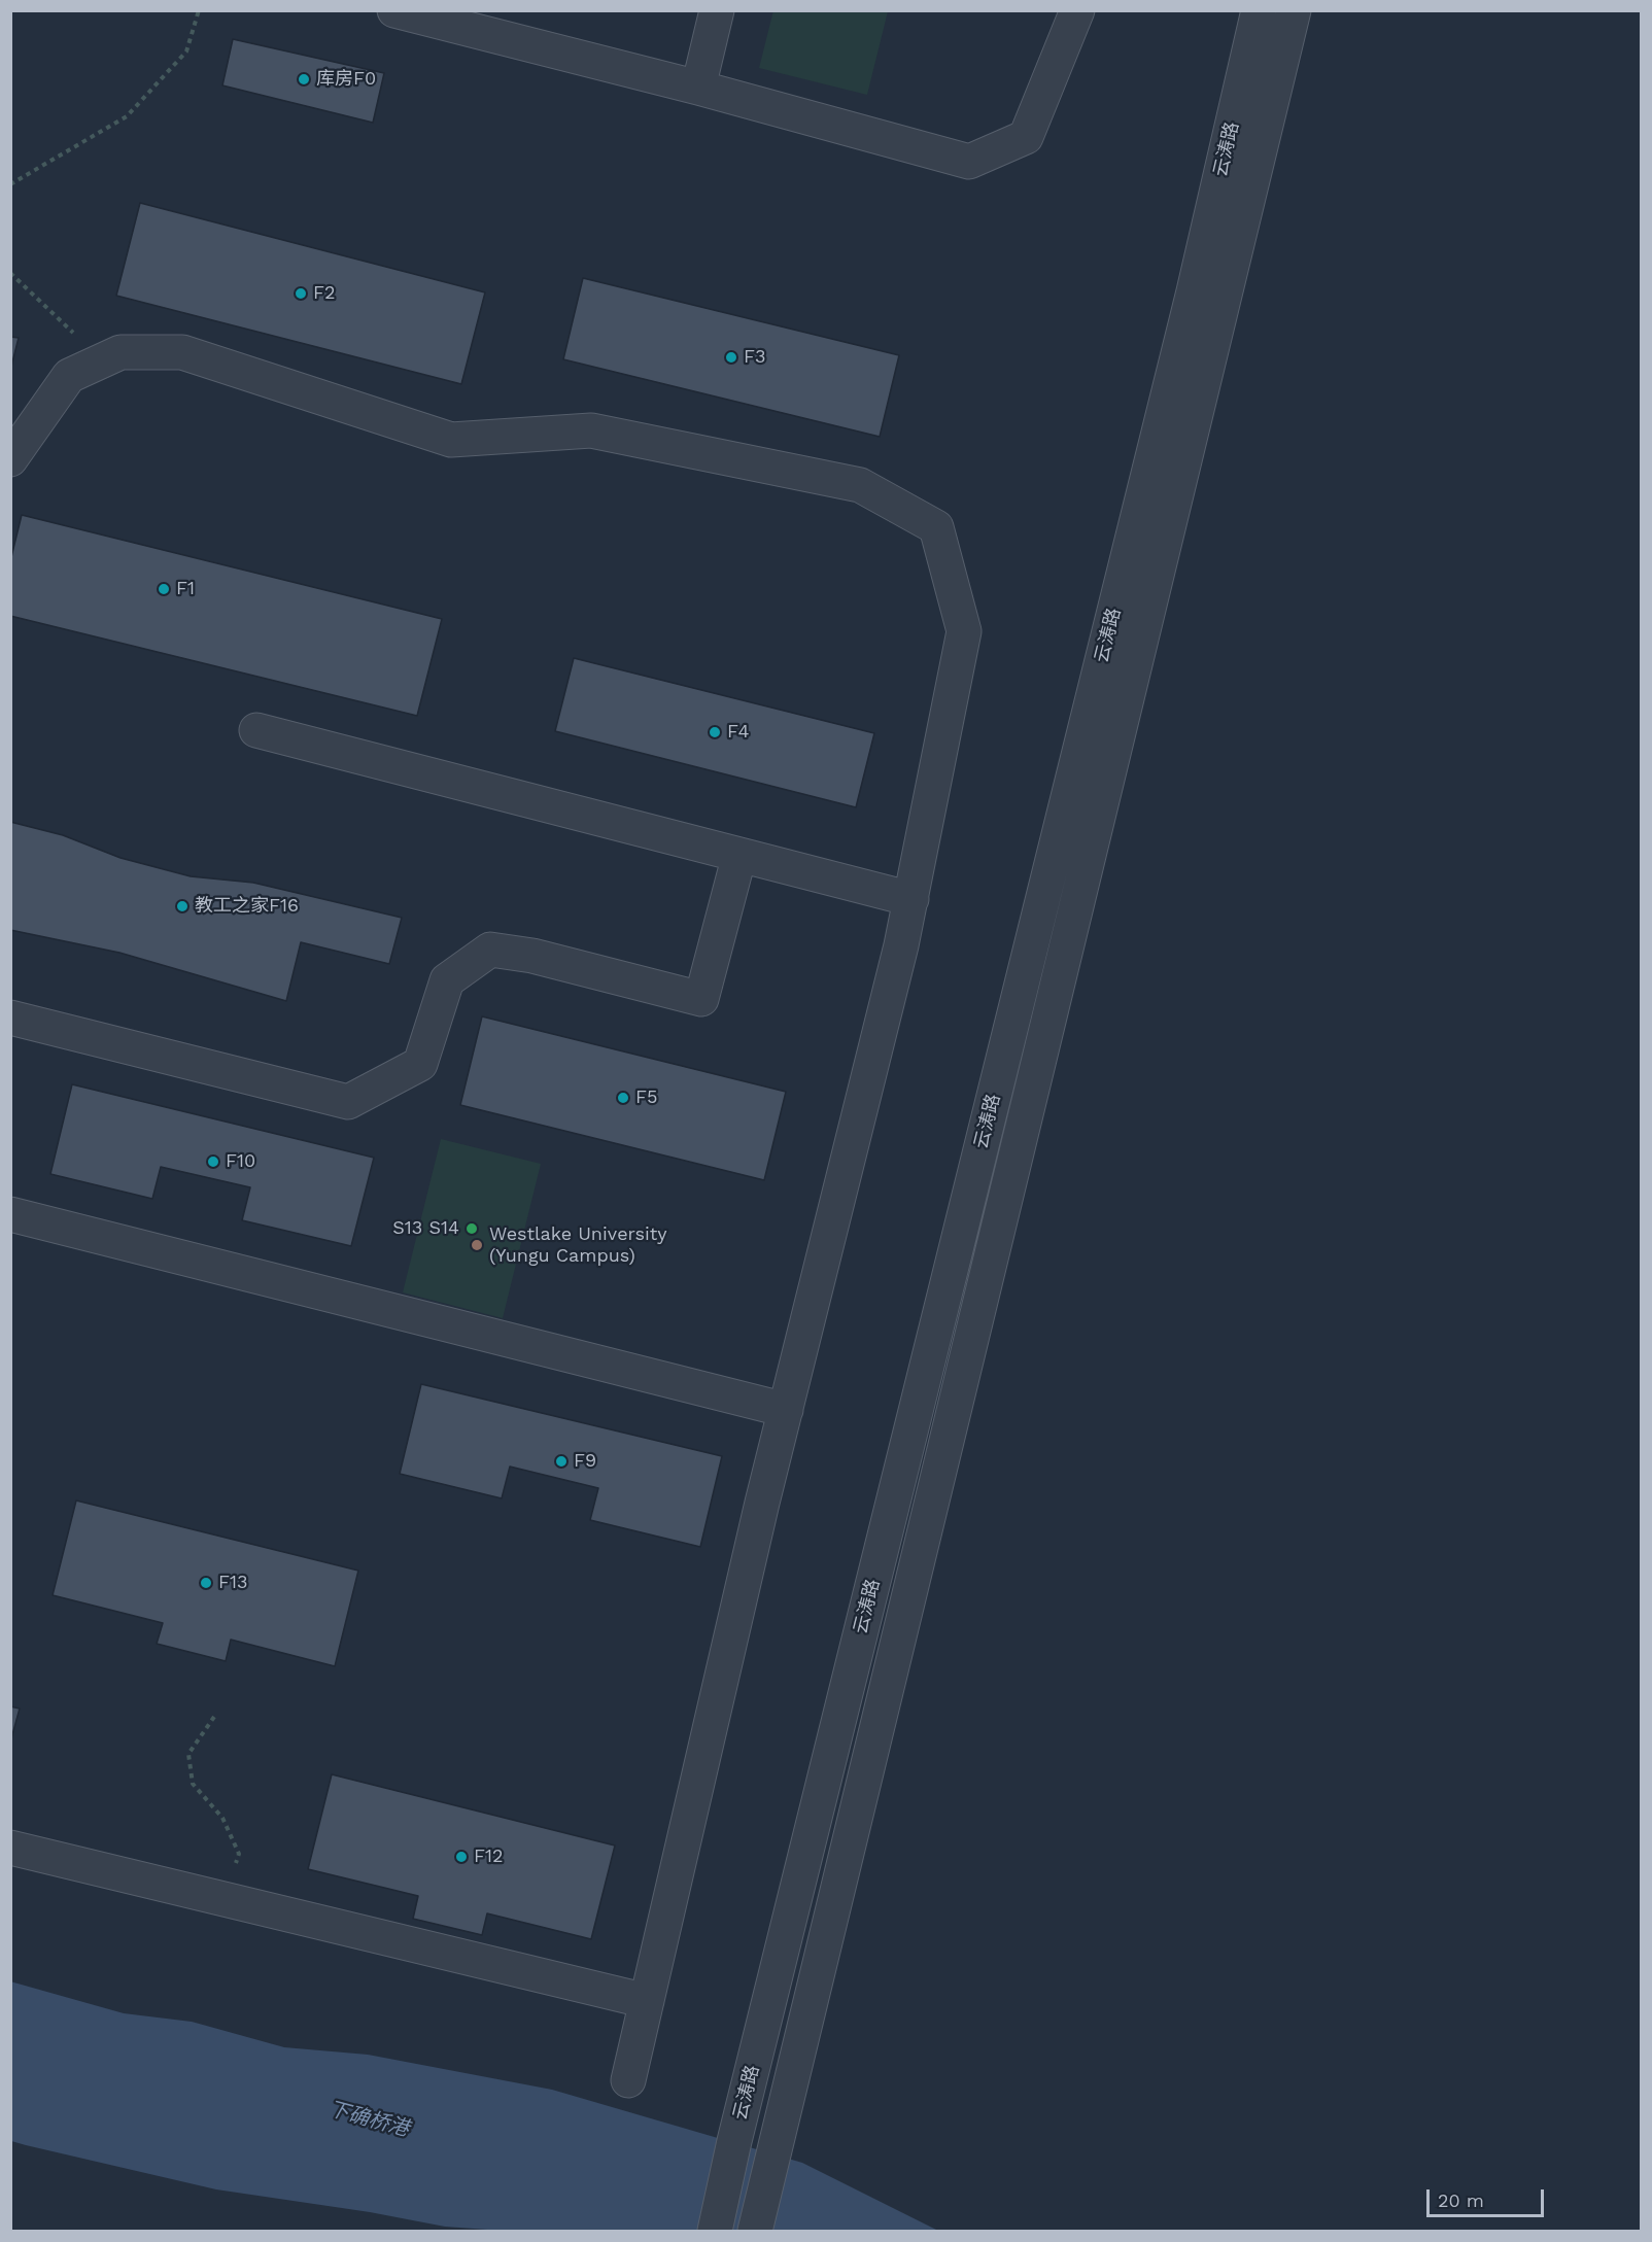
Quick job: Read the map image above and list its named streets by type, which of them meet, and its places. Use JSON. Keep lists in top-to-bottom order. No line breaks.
{"streets":{"street":["云涛路"]},"water":["下确桥港"],"places":["库房F0","F2","F3","F1","F4","教工之家F16","F5","F10","S13 S14","Westlake University (Yungu Campus)","F9","F13","F12"],"scale_bar":"20 m"}
